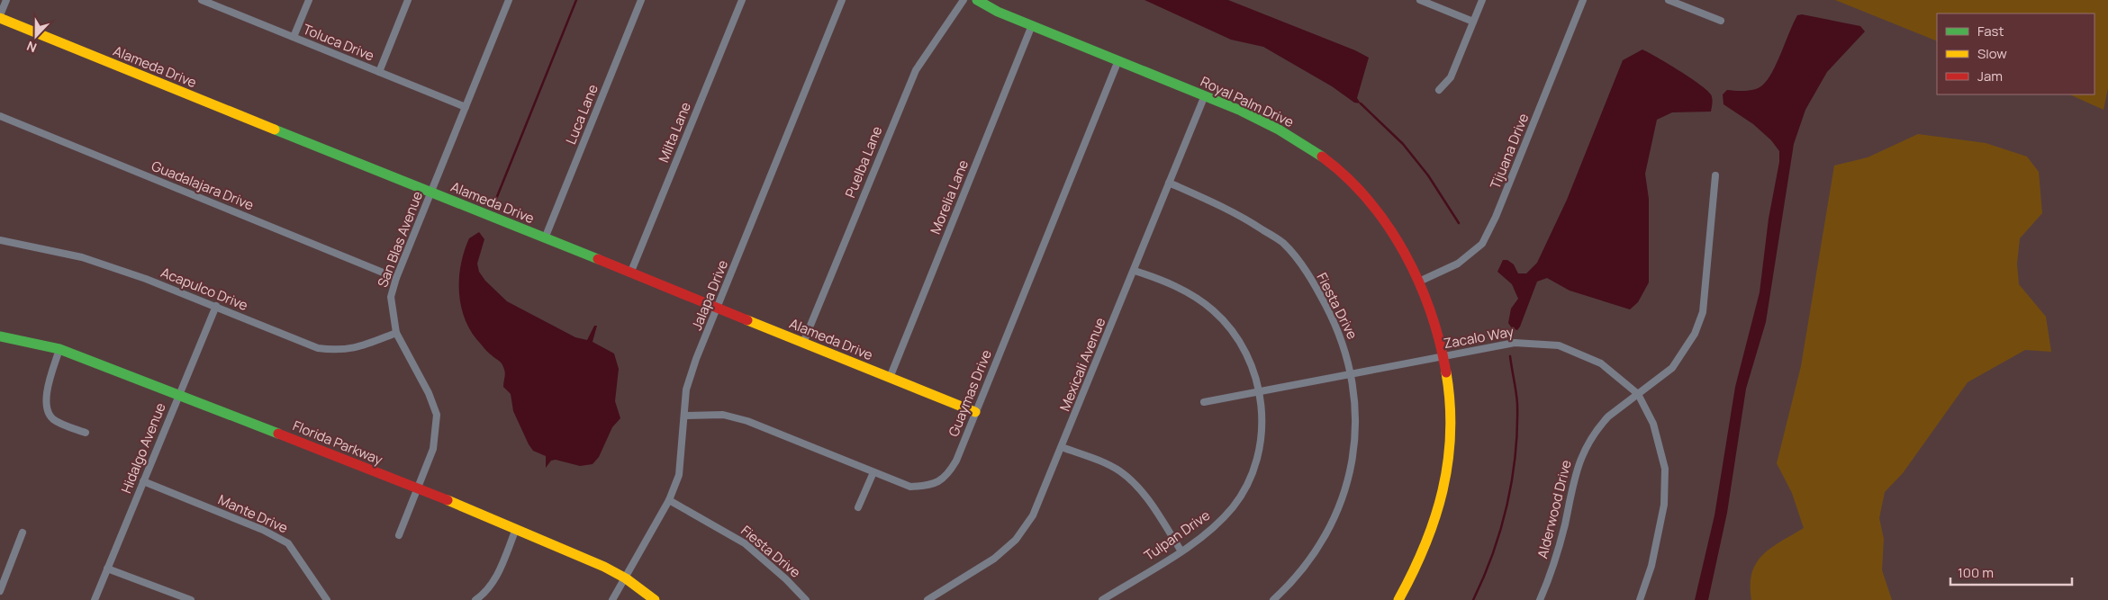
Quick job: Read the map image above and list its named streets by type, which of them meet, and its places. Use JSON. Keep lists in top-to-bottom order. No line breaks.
{"streets":{"street":["Toluca Drive","Alameda Drive","Royal Palm Drive","Luca Lane","Milta Lane","Tijuana Drive","Puelba Lane","Guadalajara Drive","Morelia Lane","San Blas Avenue","Acapulco Drive","Jalapa Drive","Fiesta Drive","Zacalo Way","Mexicali Avenue","Guaymas Drive","Florida Parkway","Hidalgo Avenue","Alderwood Drive","Mante Drive","Tulpan Drive"]},"crossings":[["Toluca Drive","San Blas Avenue"],["Alameda Drive","Luca Lane"],["Alameda Drive","Milta Lane"],["Alameda Drive","Puelba Lane"],["Alameda Drive","Morelia Lane"],["Alameda Drive","San Blas Avenue"],["Alameda Drive","Jalapa Drive"],["Alameda Drive","Guaymas Drive"],["Royal Palm Drive","Tijuana Drive"],["Royal Palm Drive","Morelia Lane"],["Royal Palm Drive","Zacalo Way"],["Royal Palm Drive","Mexicali Avenue"],["Royal Palm Drive","Guaymas Drive"],["Guadalajara Drive","San Blas Avenue"],["San Blas Avenue","Acapulco Drive"],["San Blas Avenue","Florida Parkway"],["Acapulco Drive","Hidalgo Avenue"],["Jalapa Drive","Fiesta Drive"],["Jalapa Drive","Guaymas Drive"],["Jalapa Drive","Florida Parkway"],["Fiesta Drive","Zacalo Way"],["Fiesta Drive","Mexicali Avenue"],["Zacalo Way","Alderwood Drive"],["Zacalo Way","Tulpan Drive"],["Mexicali Avenue","Tulpan Drive"],["Florida Parkway","Hidalgo Avenue"],["Hidalgo Avenue","Mante Drive"]],"legend":["Fast","Slow","Jam"],"scale_bar":"100 m","north":"bottom"}
